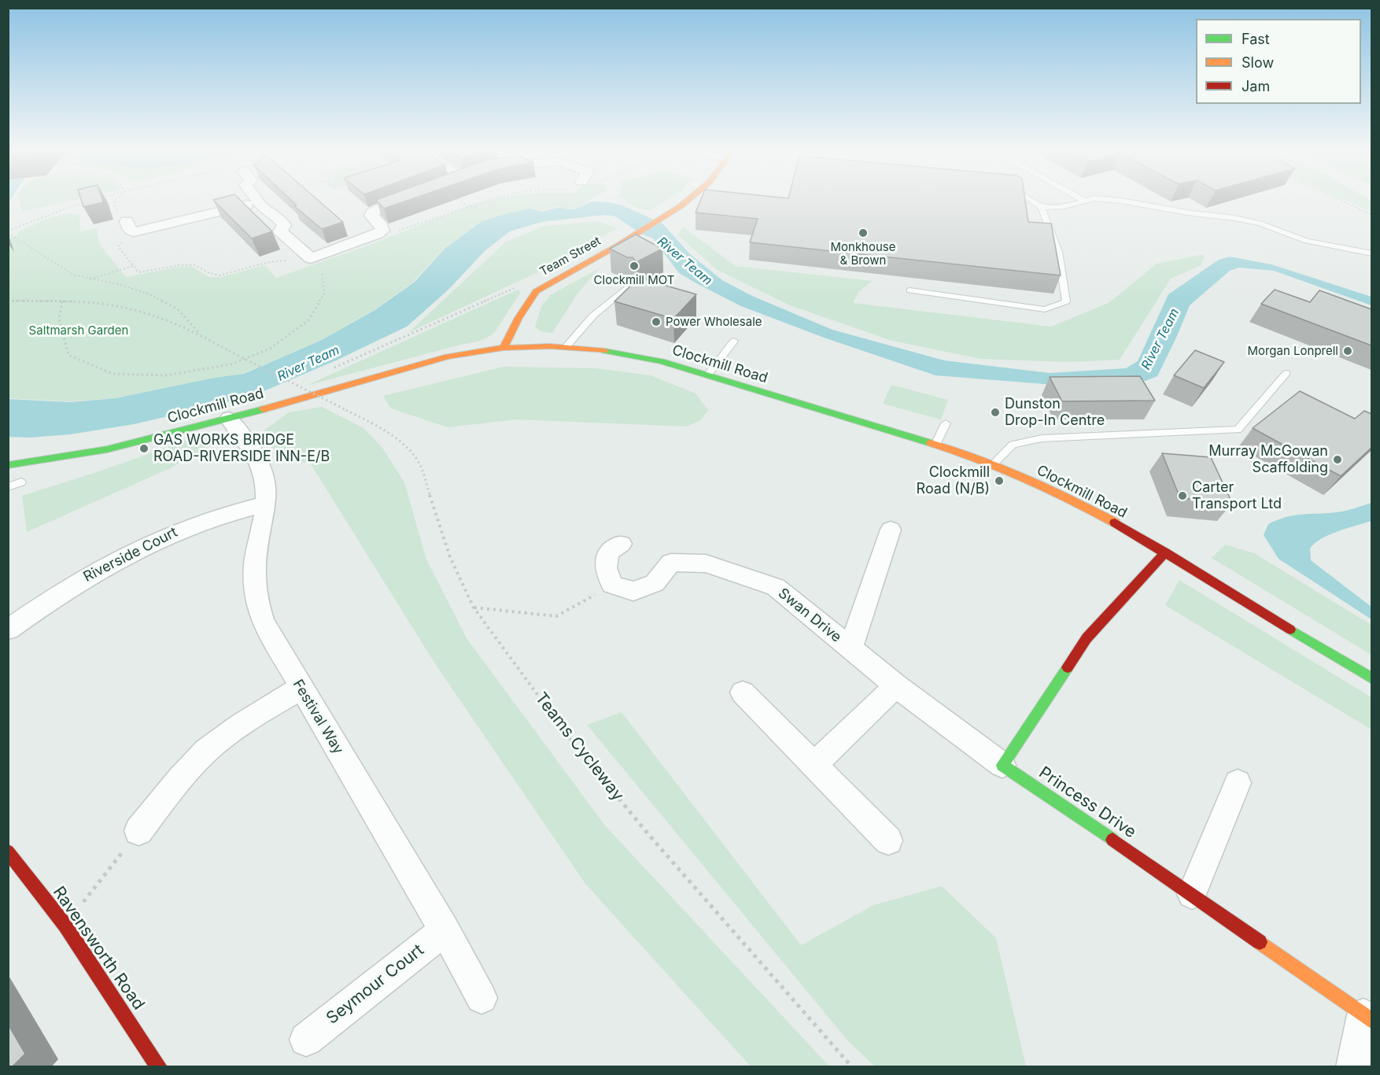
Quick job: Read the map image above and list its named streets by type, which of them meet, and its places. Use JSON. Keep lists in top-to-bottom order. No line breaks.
{"streets":{"main road":["Team Street","Clockmill Road","Princess Drive","Ravensworth Road"],"street":["Riverside Court","Swan Drive","Festival Way","Seymour Court"],"path":["Teams Cycleway"]},"crossings":[["Team Street","Clockmill Road"],["Clockmill Road","Festival Way"],["Riverside Court","Festival Way"],["Swan Drive","Princess Drive"],["Festival Way","Seymour Court"]],"water":["River Team"],"parks":["Saltmarsh Garden"],"places":["Monkhouse & Brown","Clockmill MOT","Power Wholesale","Morgan Lonprell","Dunston Drop-In Centre","GAS WORKS BRIDGE ROAD-RIVERSIDE INN-E/B","Murray McGowan Scaffolding","Clockmill Road (N/B)","Carter Transport Ltd"],"legend":["Fast","Slow","Jam"]}
